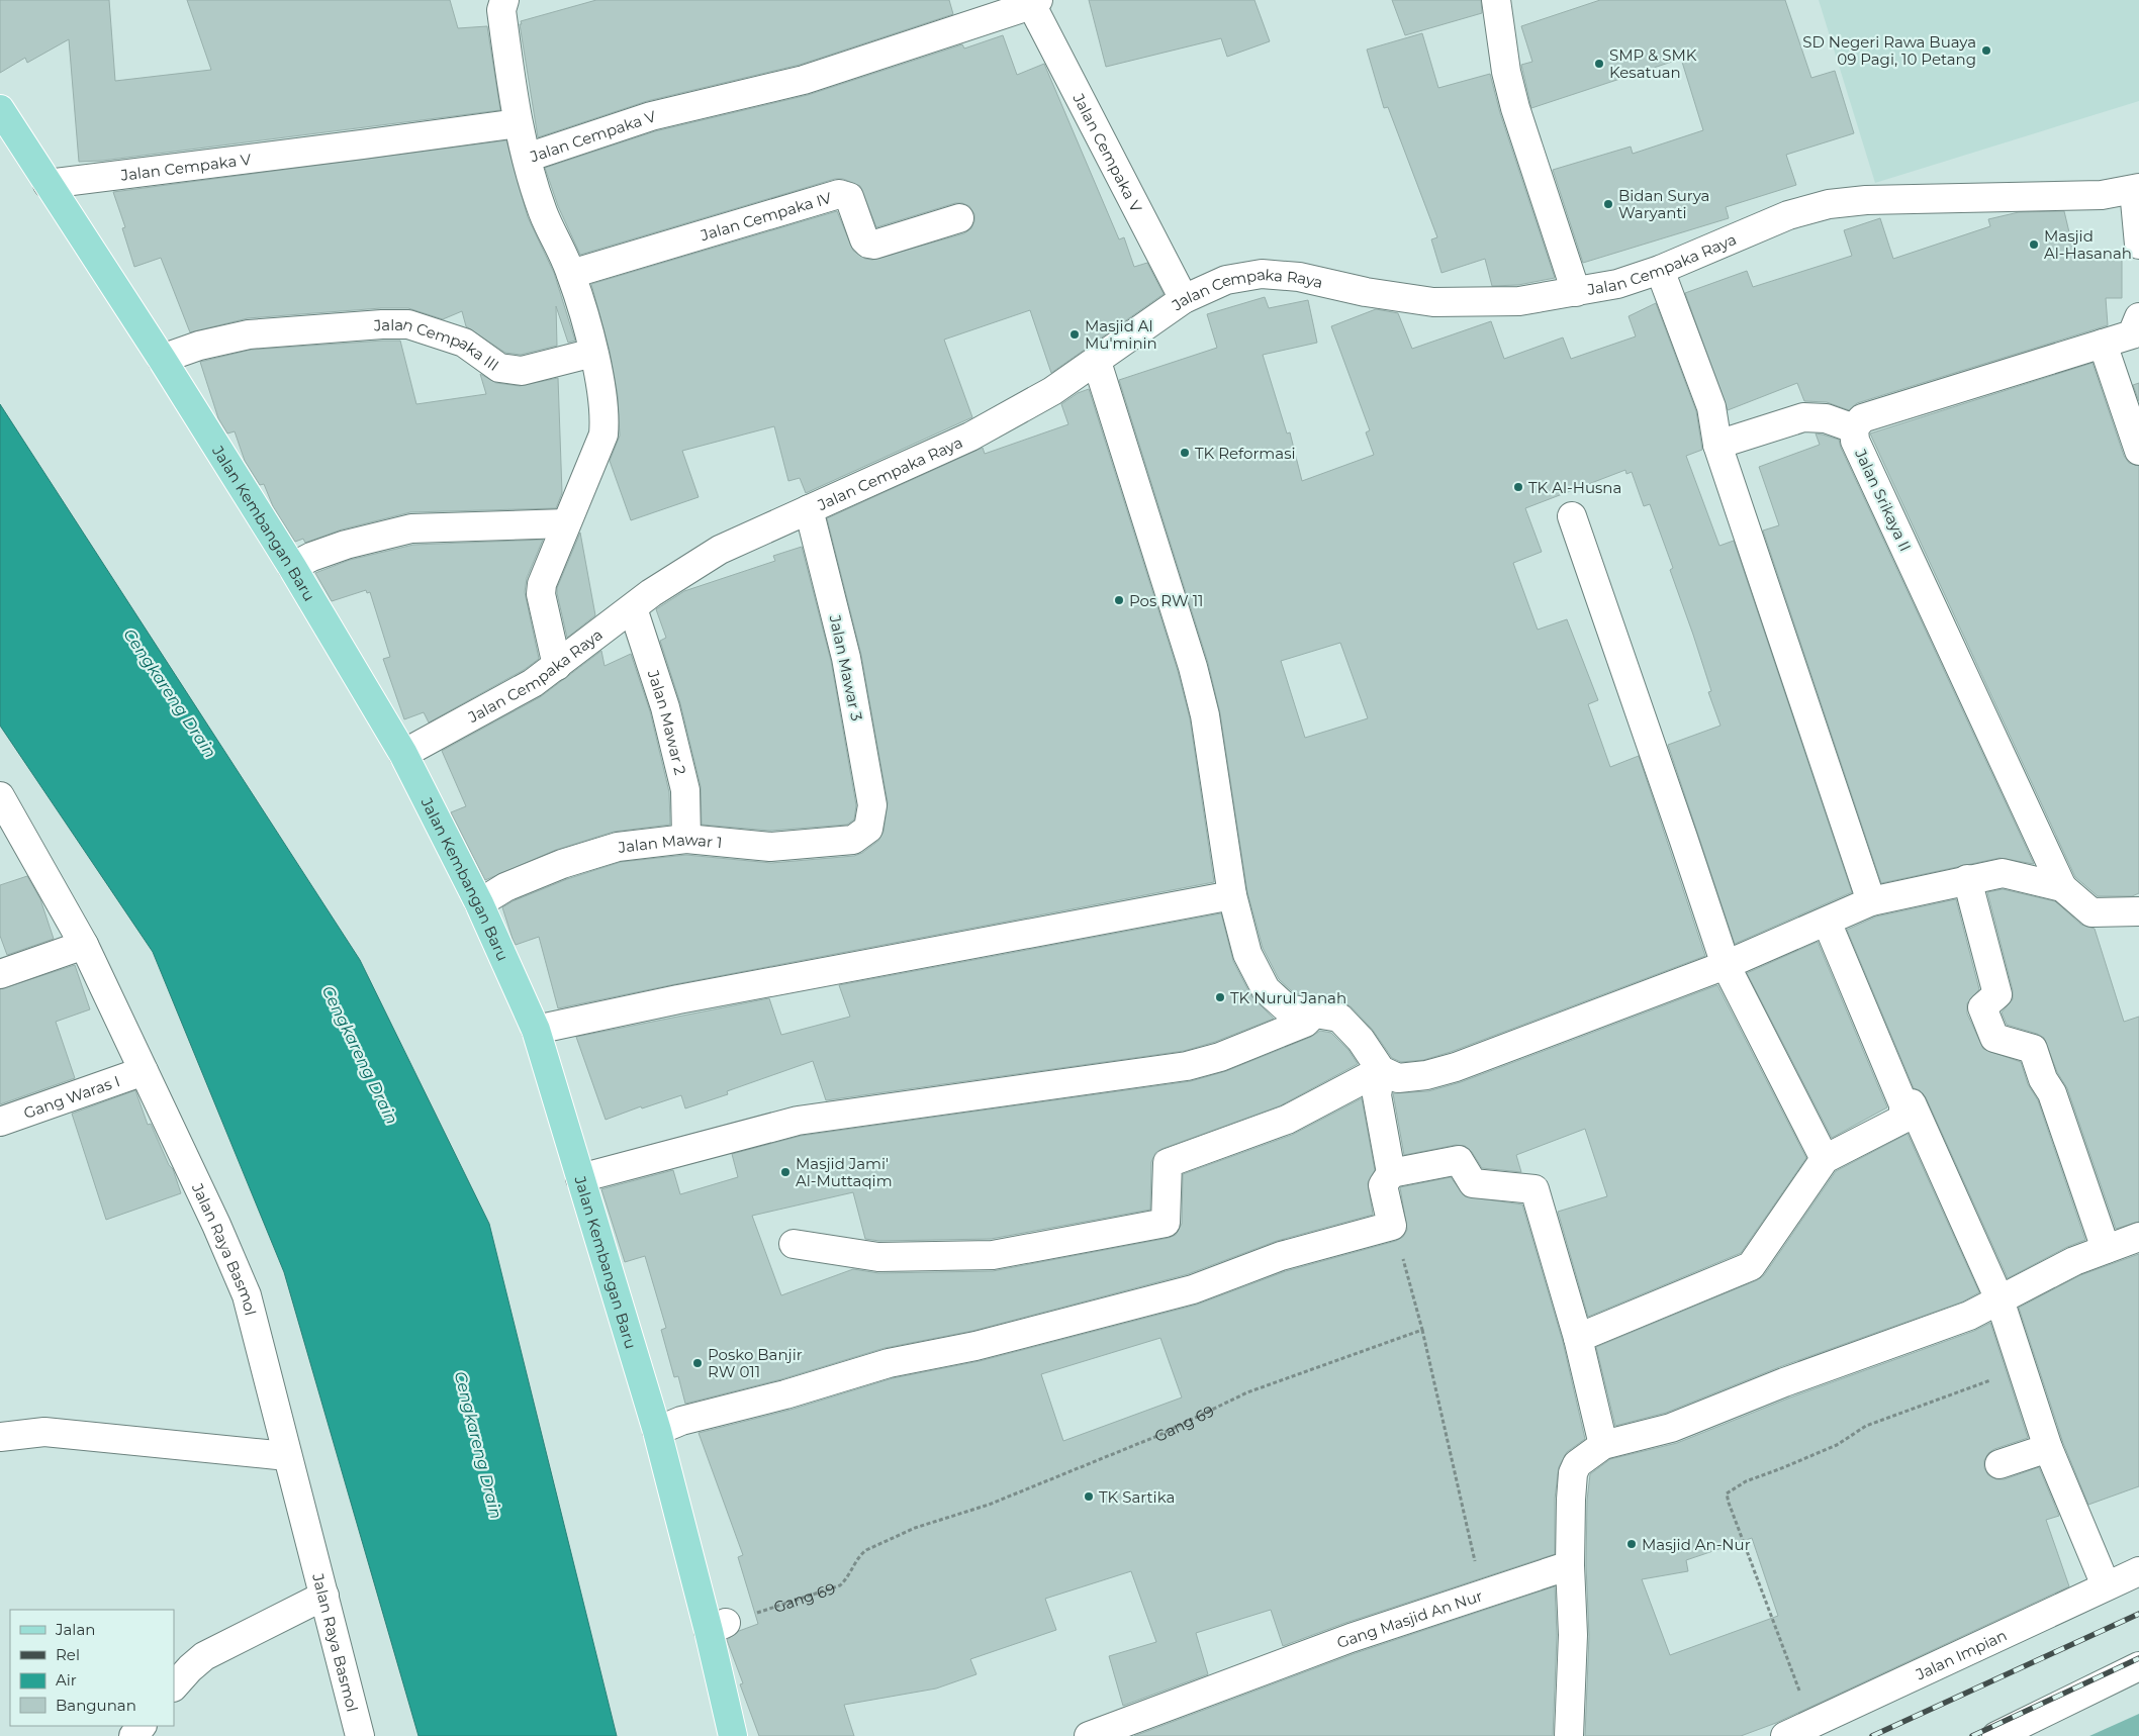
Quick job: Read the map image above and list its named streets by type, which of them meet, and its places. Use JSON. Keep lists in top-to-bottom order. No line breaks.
{"streets":{"main road":["Jalan Kembangan Baru"],"street":["Jalan Cempaka V","Jalan Cempaka IV","Jalan Cempaka Raya","Jalan Cempaka III","Jalan Srikaya II","Jalan Mawar 3","Jalan Mawar 2","Jalan Mawar 1","Gang Waras I","Jalan Raya Basmol","Gang Masjid An Nur","Jalan Impian"],"path":["Gang 69"]},"crossings":[["Jalan Cempaka V","Jalan Cempaka Raya"],["Jalan Cempaka V","Jalan Kembangan Baru"],["Jalan Cempaka Raya","Jalan Kembangan Baru"],["Jalan Cempaka Raya","Jalan Mawar 3"],["Jalan Cempaka Raya","Jalan Mawar 2"],["Jalan Cempaka III","Jalan Kembangan Baru"],["Jalan Kembangan Baru","Jalan Mawar 1"],["Jalan Kembangan Baru","Gang 69"],["Jalan Mawar 3","Jalan Mawar 1"],["Jalan Mawar 2","Jalan Mawar 1"],["Gang Waras I","Jalan Raya Basmol"]],"water":["Cengkareng Drain"],"places":["SD Negeri Rawa Buaya 09 Pagi, 10 Petang","SMP & SMK Kesatuan","Bidan Surya Waryanti","Masjid Al-Hasanah","Masjid Al Mu'minin","TK Reformasi","TK Al-Husna","Pos RW 11","TK Nurul Janah","Masjid Jami' Al-Muttaqim","Posko Banjir RW 011","TK Sartika","Masjid An-Nur"],"legend":["Jalan","Rel","Air","Bangunan"]}
